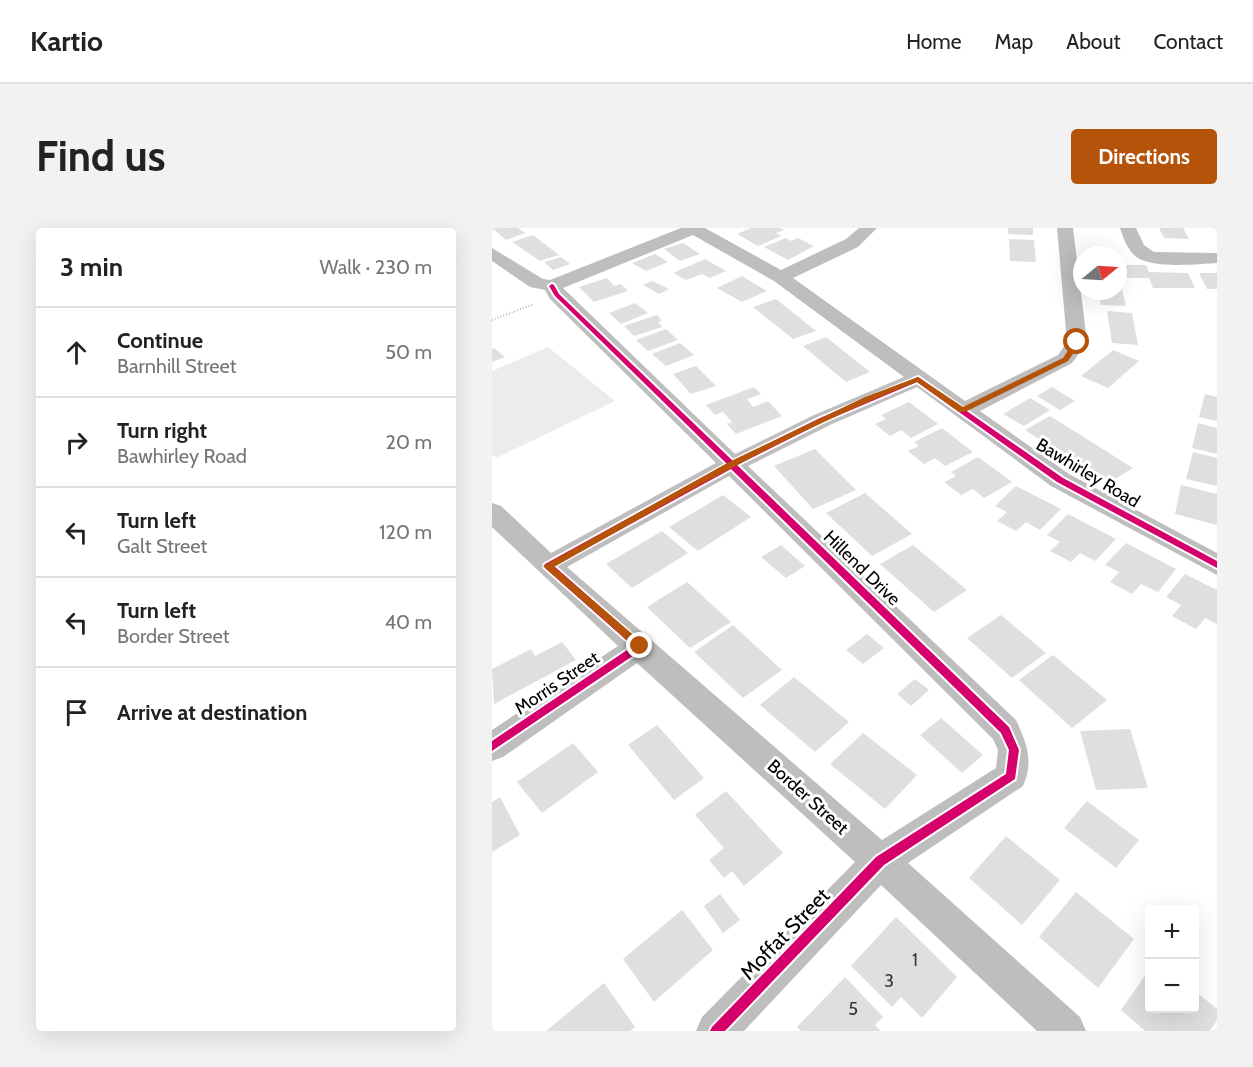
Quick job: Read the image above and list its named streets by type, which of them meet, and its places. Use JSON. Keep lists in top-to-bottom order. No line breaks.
{"streets":{"street":["Bawhirley Road","Hillend Drive","Morris Street","Border Street","Moffat Street"]},"crossings":[["Hillend Drive","Border Street"],["Hillend Drive","Moffat Street"],["Morris Street","Border Street"],["Border Street","Moffat Street"]],"house_numbers":["1","3","5"],"north":"right","page":{"header":"Kartio","nav":["Home","Map","About","Contact"],"buttons":"Directions","title":"Find us","heading":["3 min","Walk · 230 m"],"list":[["Continue","Barnhill Street","50 m"],["Turn right","Bawhirley Road","20 m"],["Turn left","Galt Street","120 m"],["Turn left","Border Street","40 m"],"Arrive at destination"],"map_buttons":["+","−"]}}
